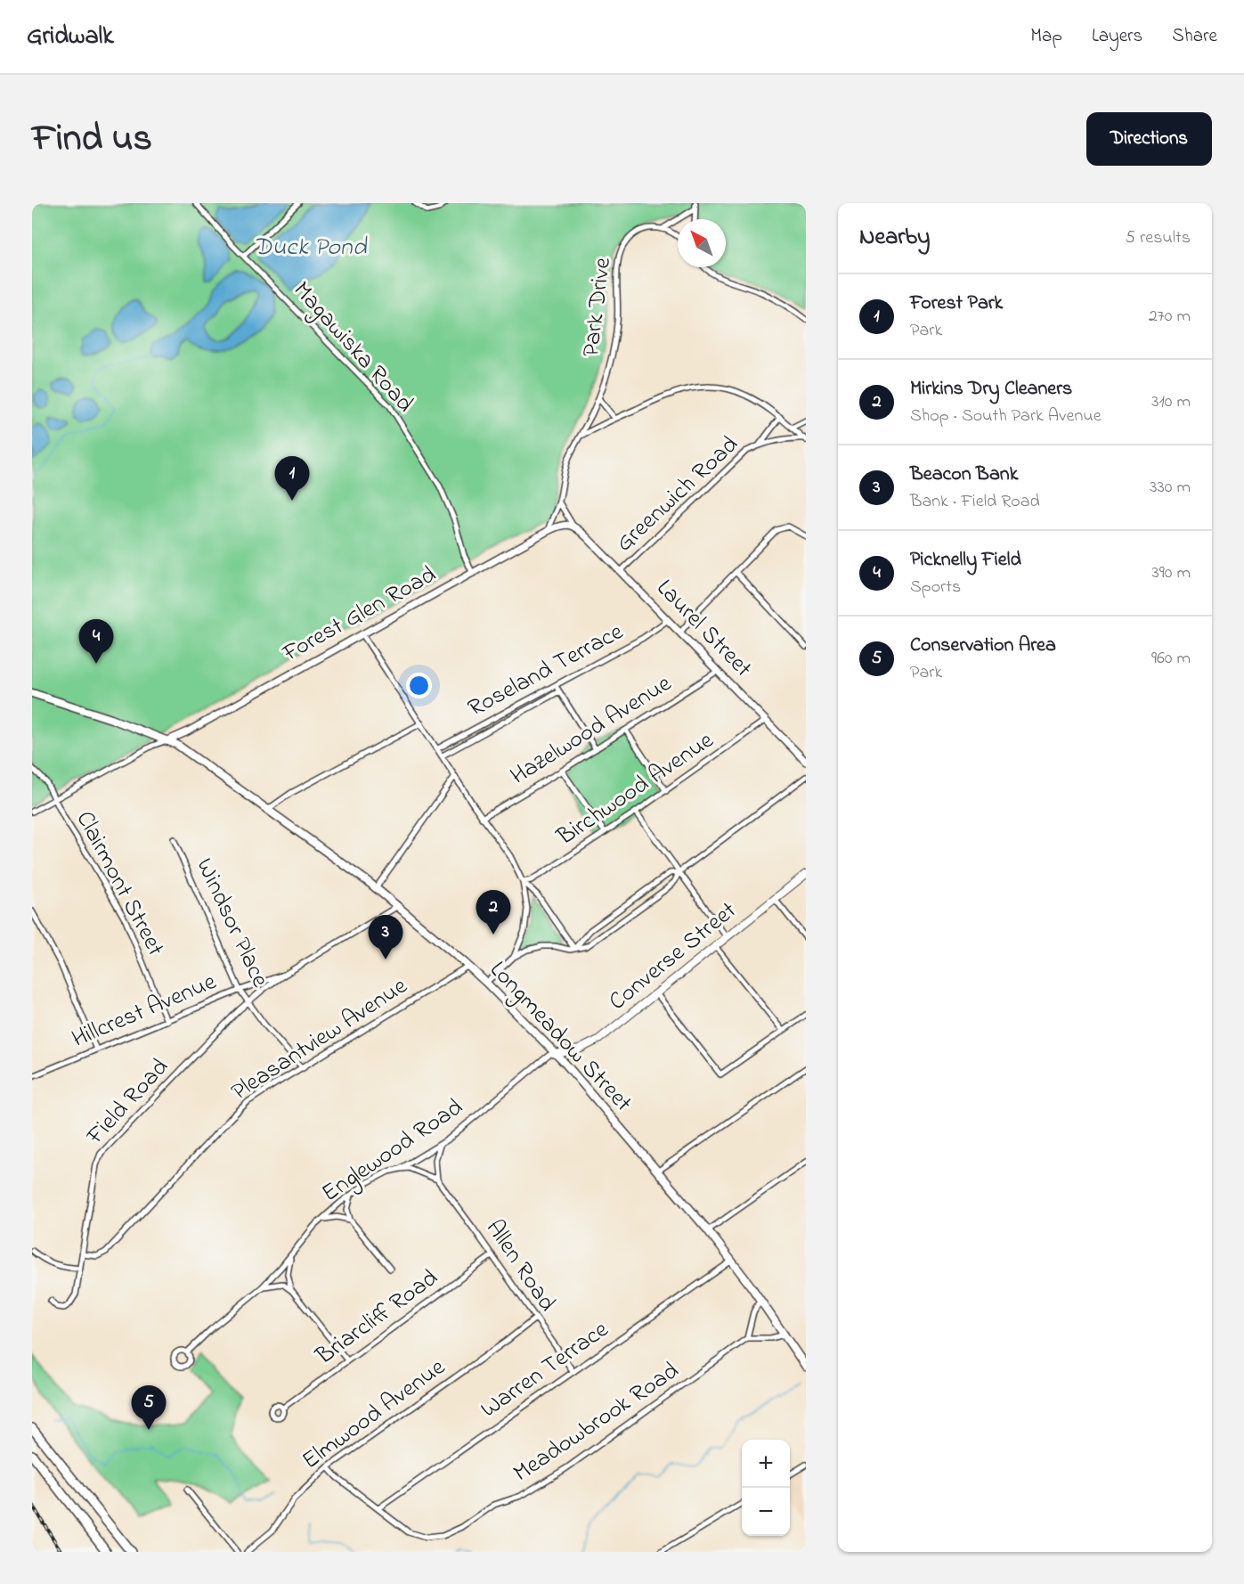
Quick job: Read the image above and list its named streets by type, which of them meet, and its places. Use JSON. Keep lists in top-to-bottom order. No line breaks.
{"streets":{"main road":["Converse Street","Longmeadow Street"],"street":["Park Drive","Magawiska Road","Greenwich Road","Forest Glen Road","Laurel Street","Roseland Terrace","Hazelwood Avenue","Birchwood Avenue","Clairmont Street","Windsor Place","Hillcrest Avenue","Pleasantview Avenue","Field Road","Englewood Road","Allen Road","Briarcliff Road","Warren Terrace","Elmwood Avenue","Meadowbrook Road"]},"crossings":[["Park Drive","Forest Glen Road"],["Magawiska Road","Forest Glen Road"],["Greenwich Road","Laurel Street"],["Forest Glen Road","Laurel Street"],["Forest Glen Road","Longmeadow Street"],["Laurel Street","Roseland Terrace"],["Laurel Street","Hazelwood Avenue"],["Laurel Street","Birchwood Avenue"],["Clairmont Street","Hillcrest Avenue"],["Windsor Place","Hillcrest Avenue"],["Windsor Place","Pleasantview Avenue"],["Windsor Place","Field Road"],["Converse Street","Longmeadow Street"],["Converse Street","Englewood Road"],["Hillcrest Avenue","Field Road"],["Longmeadow Street","Pleasantview Avenue"],["Longmeadow Street","Field Road"],["Longmeadow Street","Englewood Road"],["Longmeadow Street","Warren Terrace"],["Pleasantview Avenue","Field Road"],["Allen Road","Briarcliff Road"],["Allen Road","Warren Terrace"],["Allen Road","Elmwood Avenue"],["Warren Terrace","Meadowbrook Road"],["Elmwood Avenue","Meadowbrook Road"]],"water":["Duck Pond"],"north":"top left","page":{"header":"Gridwalk","nav":["Map","Layers","Share"],"title":"Find us","buttons":"Directions","heading":["Nearby","5 results"],"list":[{"mark":"1","name":"Forest Park","note":"Park","value":"270 m"},{"mark":"2","name":"Mirkins Dry Cleaners","note":"Shop · South Park Avenue","value":"310 m"},{"mark":"3","name":"Beacon Bank","note":"Bank · Field Road","value":"330 m"},{"mark":"4","name":"Picknelly Field","note":"Sports","value":"390 m"},{"mark":"5","name":"Conservation Area","note":"Park","value":"960 m"}],"pins":["1","4","2","3","5"],"map_buttons":["+","−"]}}
